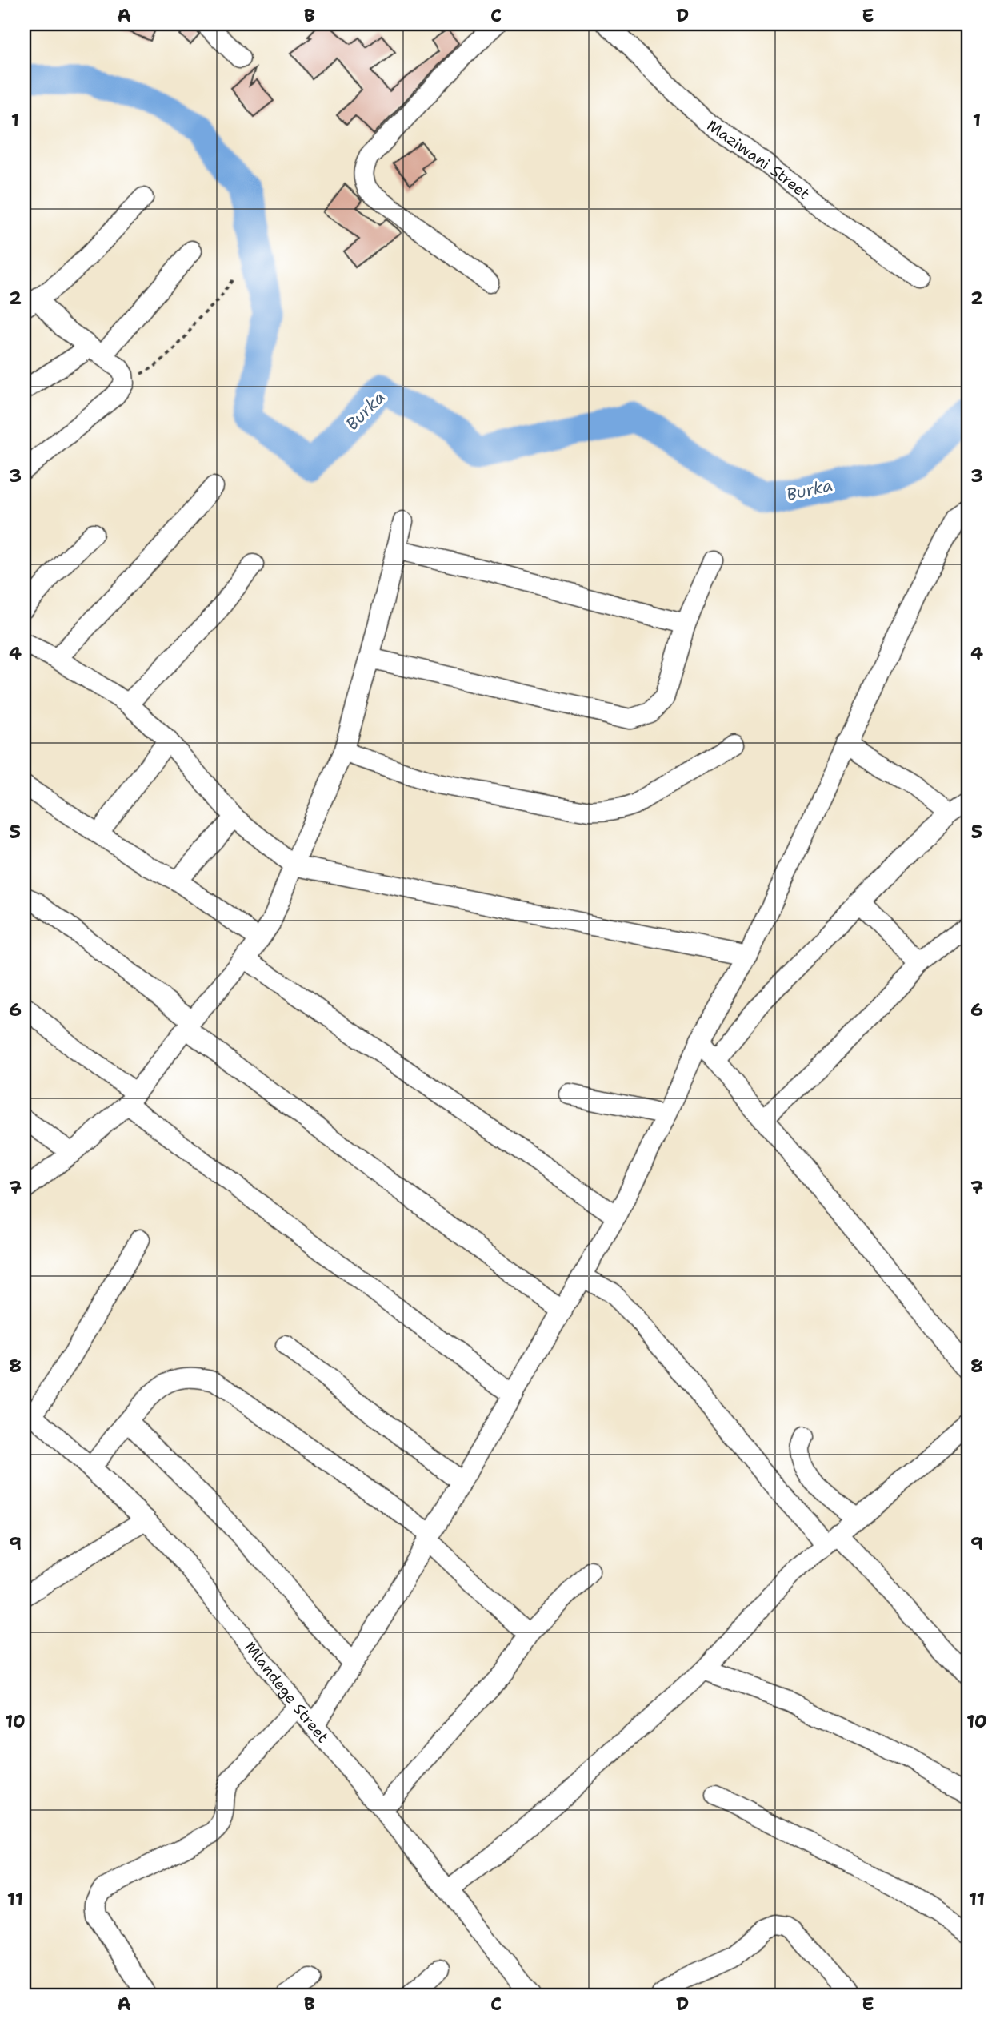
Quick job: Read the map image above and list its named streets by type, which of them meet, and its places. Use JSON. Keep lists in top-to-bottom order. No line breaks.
{"streets":{"street":["Maziwani Street","Mlandege Street"]},"water":["Burka"],"grid":{"columns":["A","B","C","D","E"],"rows":["1","2","3","4","5","6","7","8","9","10","11"]}}
